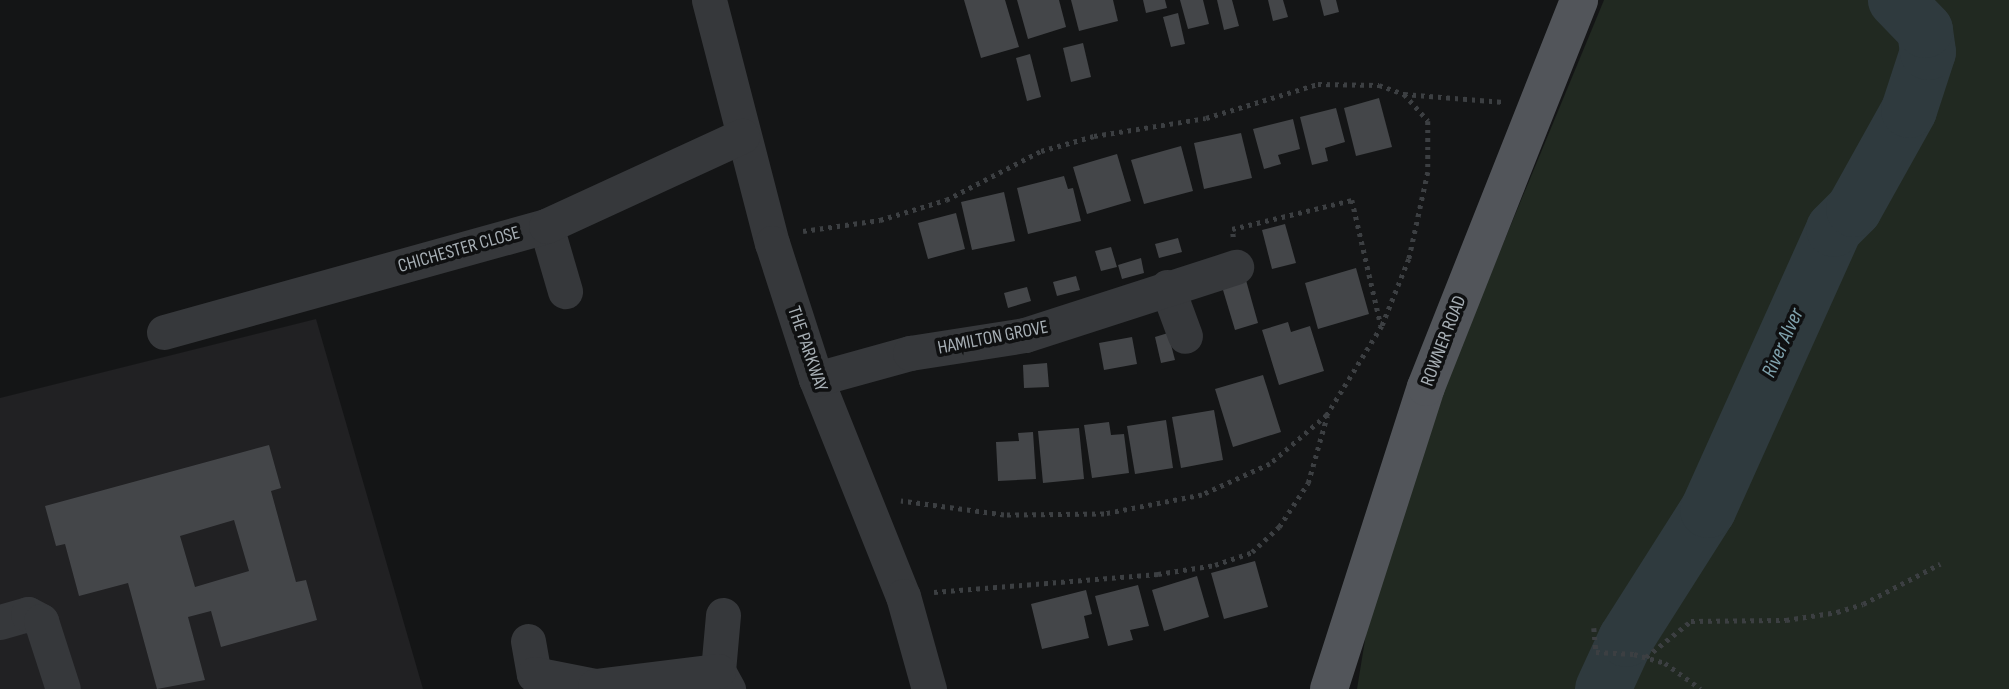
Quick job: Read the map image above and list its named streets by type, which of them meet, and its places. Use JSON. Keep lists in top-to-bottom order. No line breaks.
{"streets":{"main road":["ROWNER ROAD"],"street":["CHICHESTER CLOSE","HAMILTON GROVE","THE PARKWAY"]},"crossings":[["CHICHESTER CLOSE","THE PARKWAY"],["HAMILTON GROVE","THE PARKWAY"]],"water":["River Alver"]}
